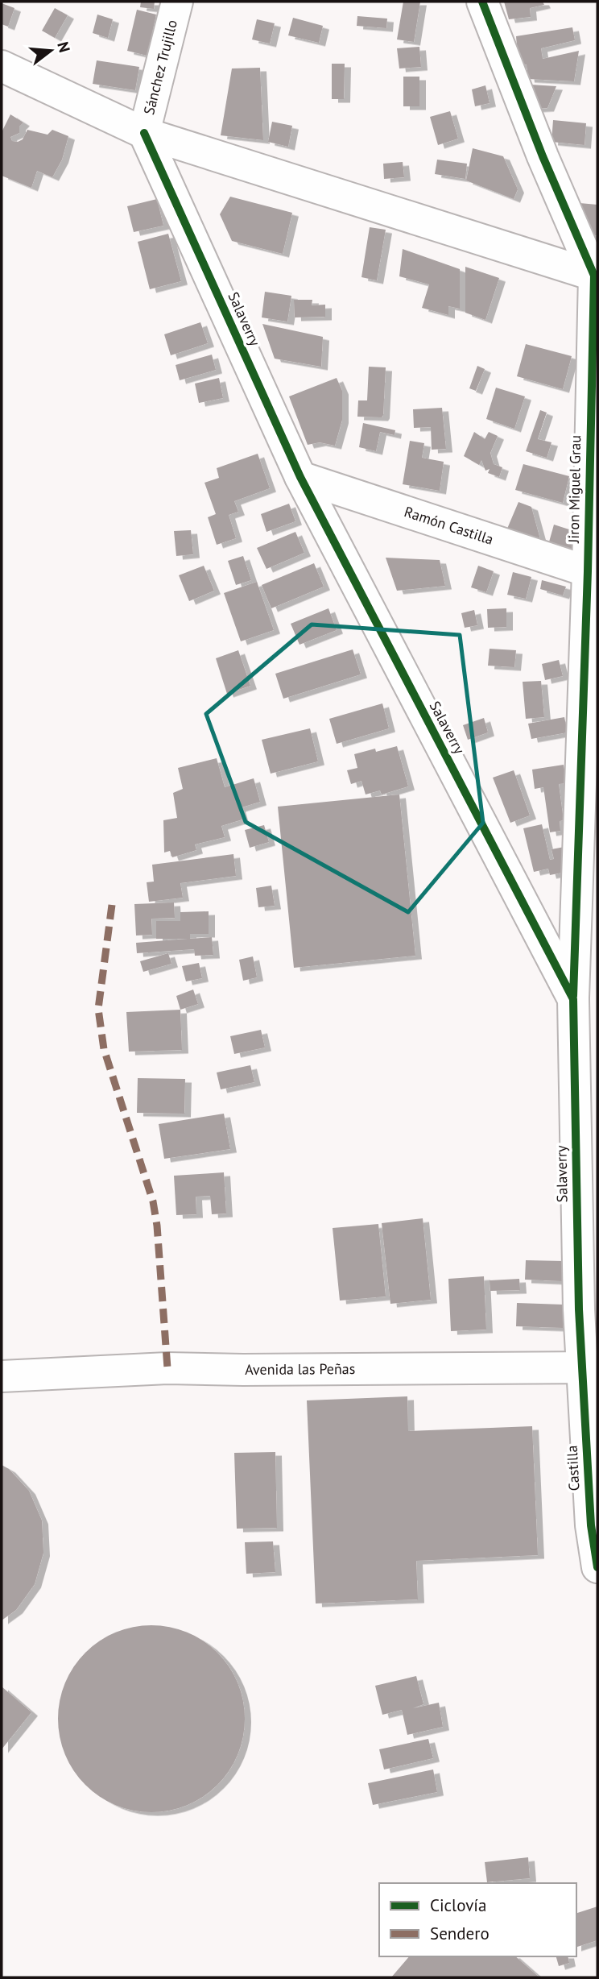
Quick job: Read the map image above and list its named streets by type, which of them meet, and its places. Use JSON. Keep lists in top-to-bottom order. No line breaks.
{"streets":{"street":["Sánchez Trujillo","Salaverry","Jiron Miguel Grau","Ramón Castilla","Avenida las Peñas","Castilla"]},"crossings":[["Sánchez Trujillo","Salaverry"],["Salaverry","Jiron Miguel Grau"],["Salaverry","Ramón Castilla"],["Salaverry","Avenida las Peñas"],["Salaverry","Castilla"],["Jiron Miguel Grau","Ramón Castilla"],["Avenida las Peñas","Castilla"]],"legend":["Ciclovía","Sendero"],"north":"right"}
